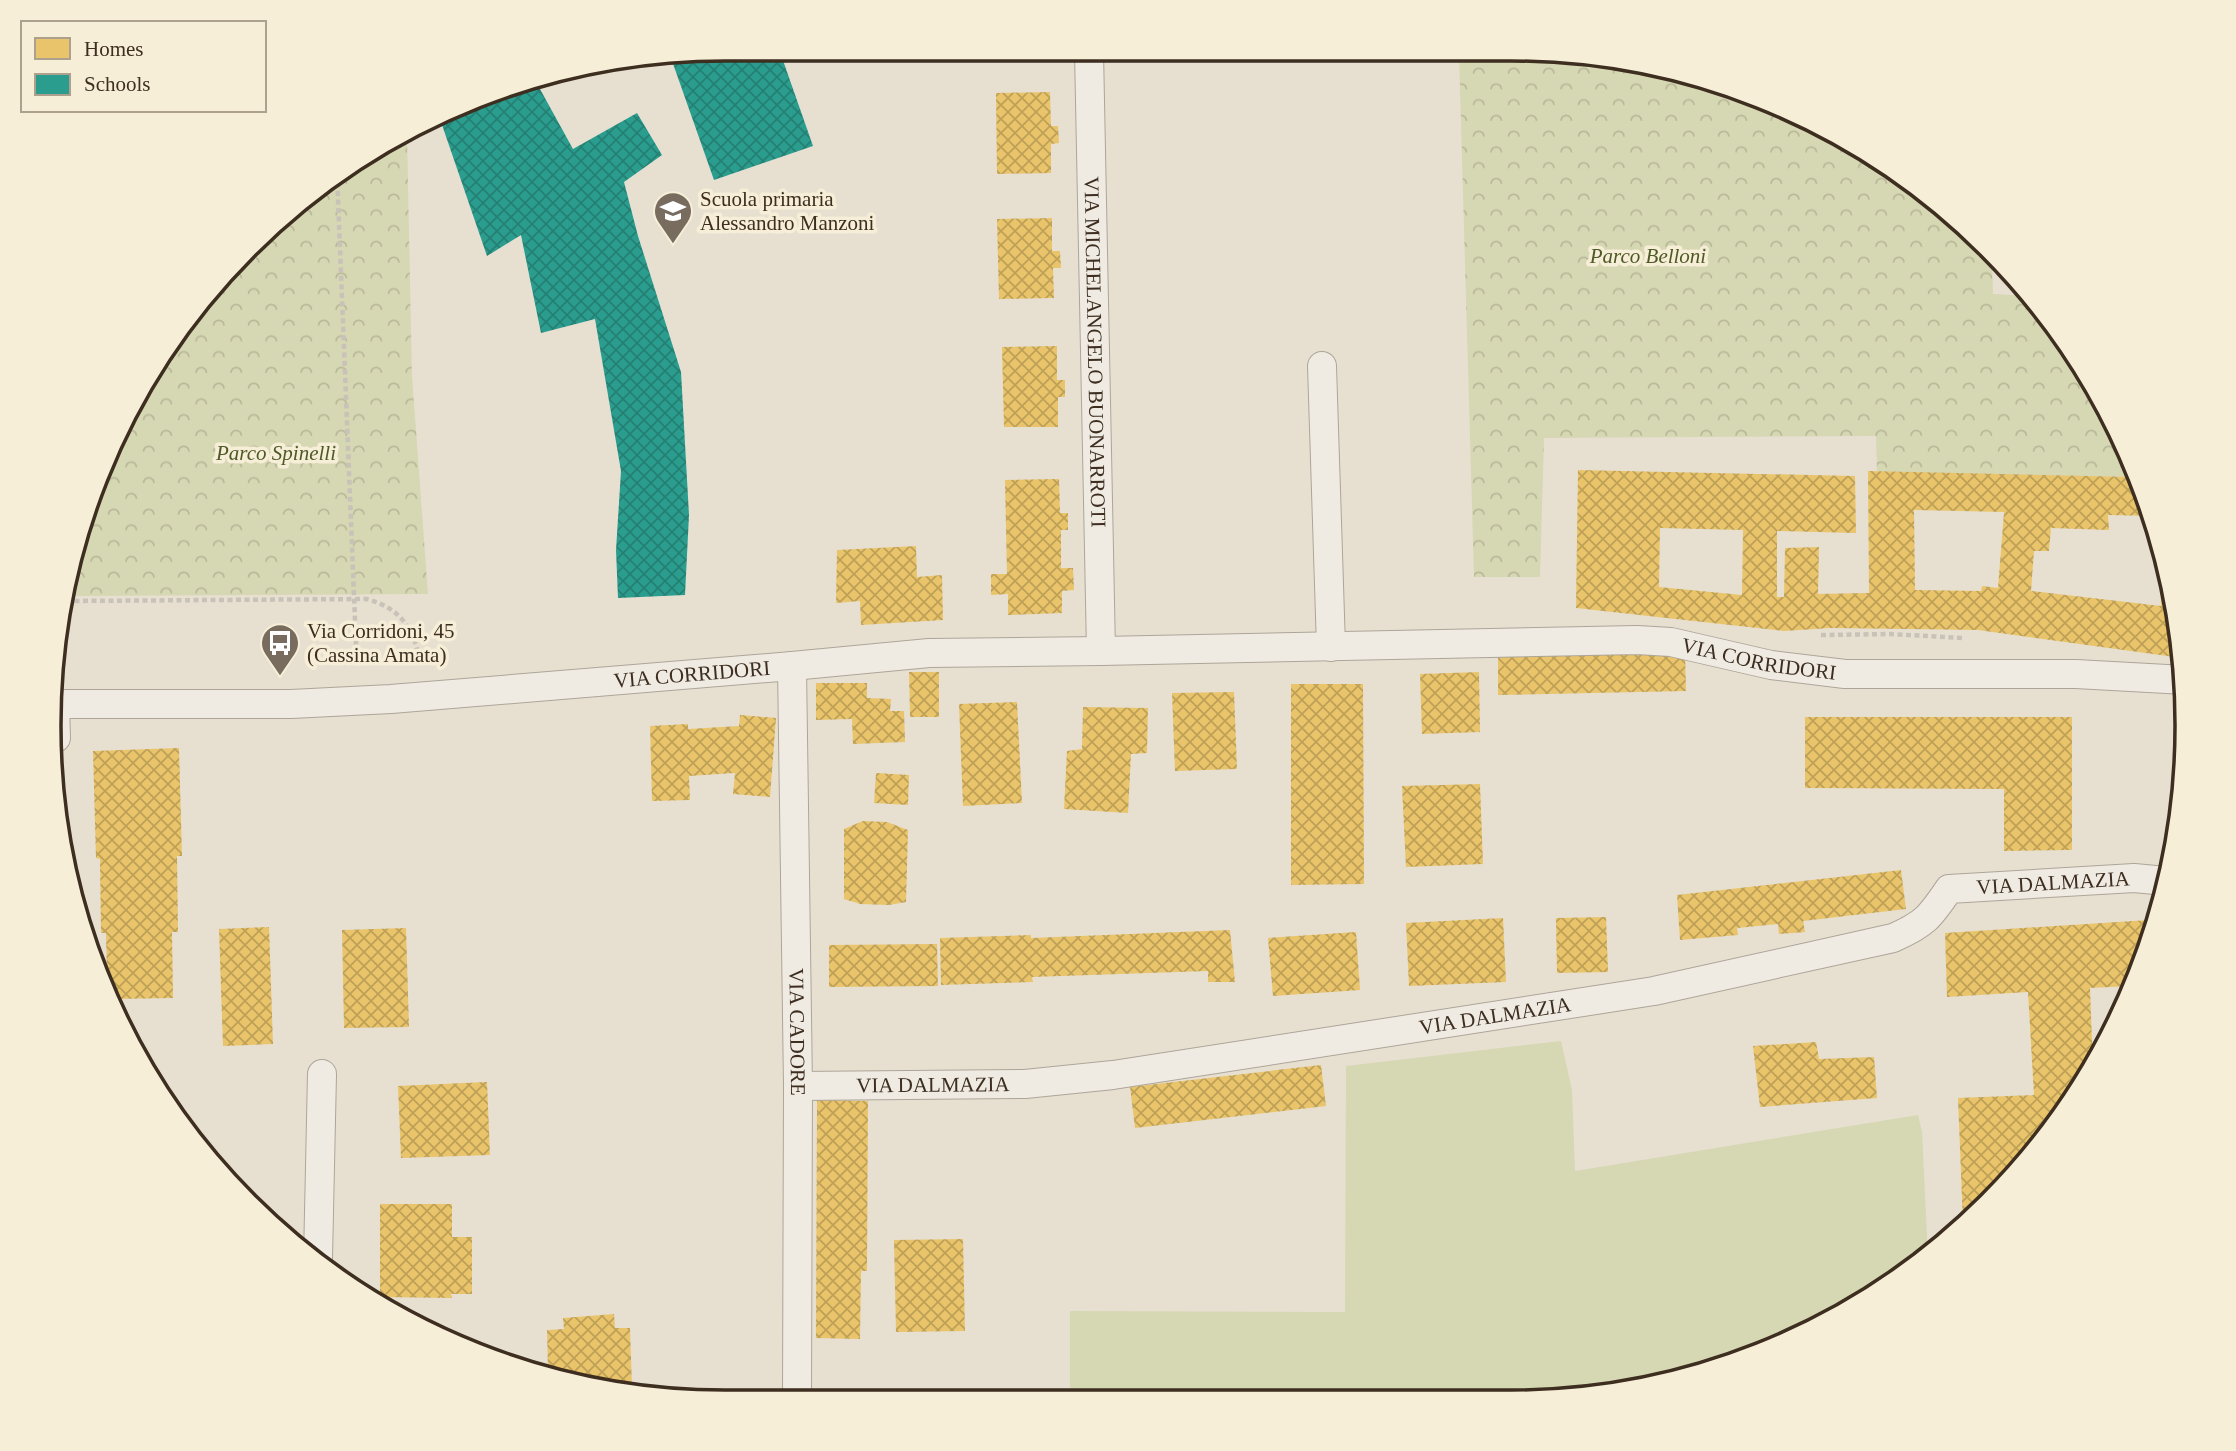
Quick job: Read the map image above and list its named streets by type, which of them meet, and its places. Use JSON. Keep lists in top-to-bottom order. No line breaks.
{"streets":{"street":["VIA MICHELANGELO BUONARROTI","VIA CORRIDORI","VIA DALMAZIA","VIA CADORE"]},"crossings":[["VIA MICHELANGELO BUONARROTI","VIA CORRIDORI"],["VIA CORRIDORI","VIA CADORE"],["VIA DALMAZIA","VIA CADORE"]],"parks":["Parco Belloni","Parco Spinelli"],"places":{"school or university":["Scuola primaria Alessandro Manzoni"],"bus stop":["Via Corridoni, 45 (Cassina Amata)"]},"legend":["Homes","Schools"]}
